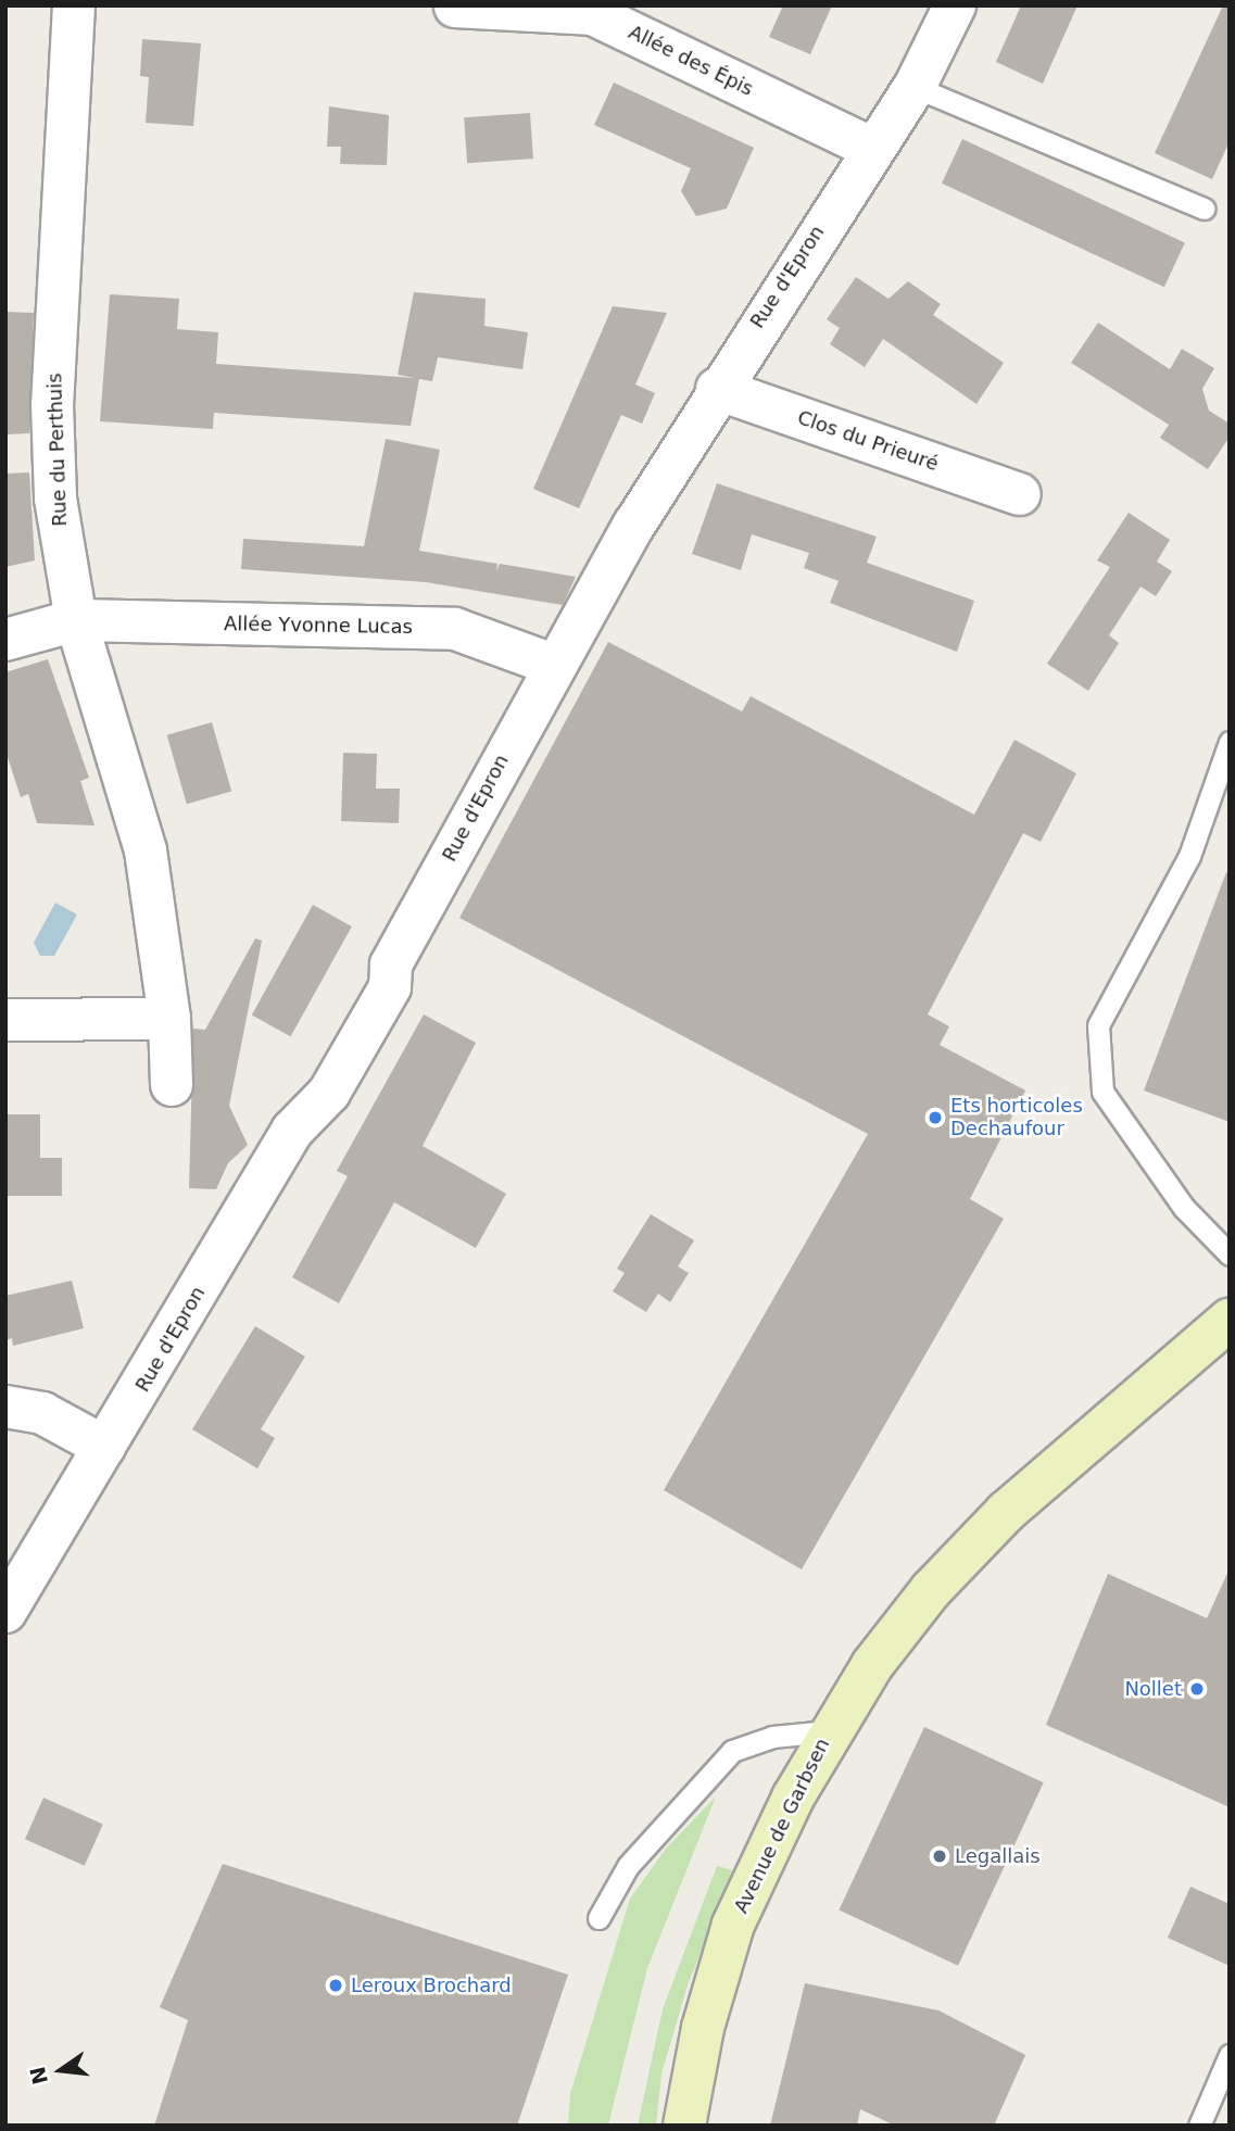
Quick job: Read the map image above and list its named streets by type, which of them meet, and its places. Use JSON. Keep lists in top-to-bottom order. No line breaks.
{"streets":{"main road":["Avenue de Garbsen"],"street":["Allée des Épis","Rue d'Epron","Clos du Prieuré","Rue du Perthuis","Allée Yvonne Lucas"]},"crossings":[["Allée des Épis","Rue d'Epron"],["Rue d'Epron","Clos du Prieuré"],["Rue d'Epron","Allée Yvonne Lucas"],["Rue du Perthuis","Allée Yvonne Lucas"]],"places":["Ets horticoles Dechaufour","Nollet","Legallais","Leroux Brochard"],"north":"left"}
